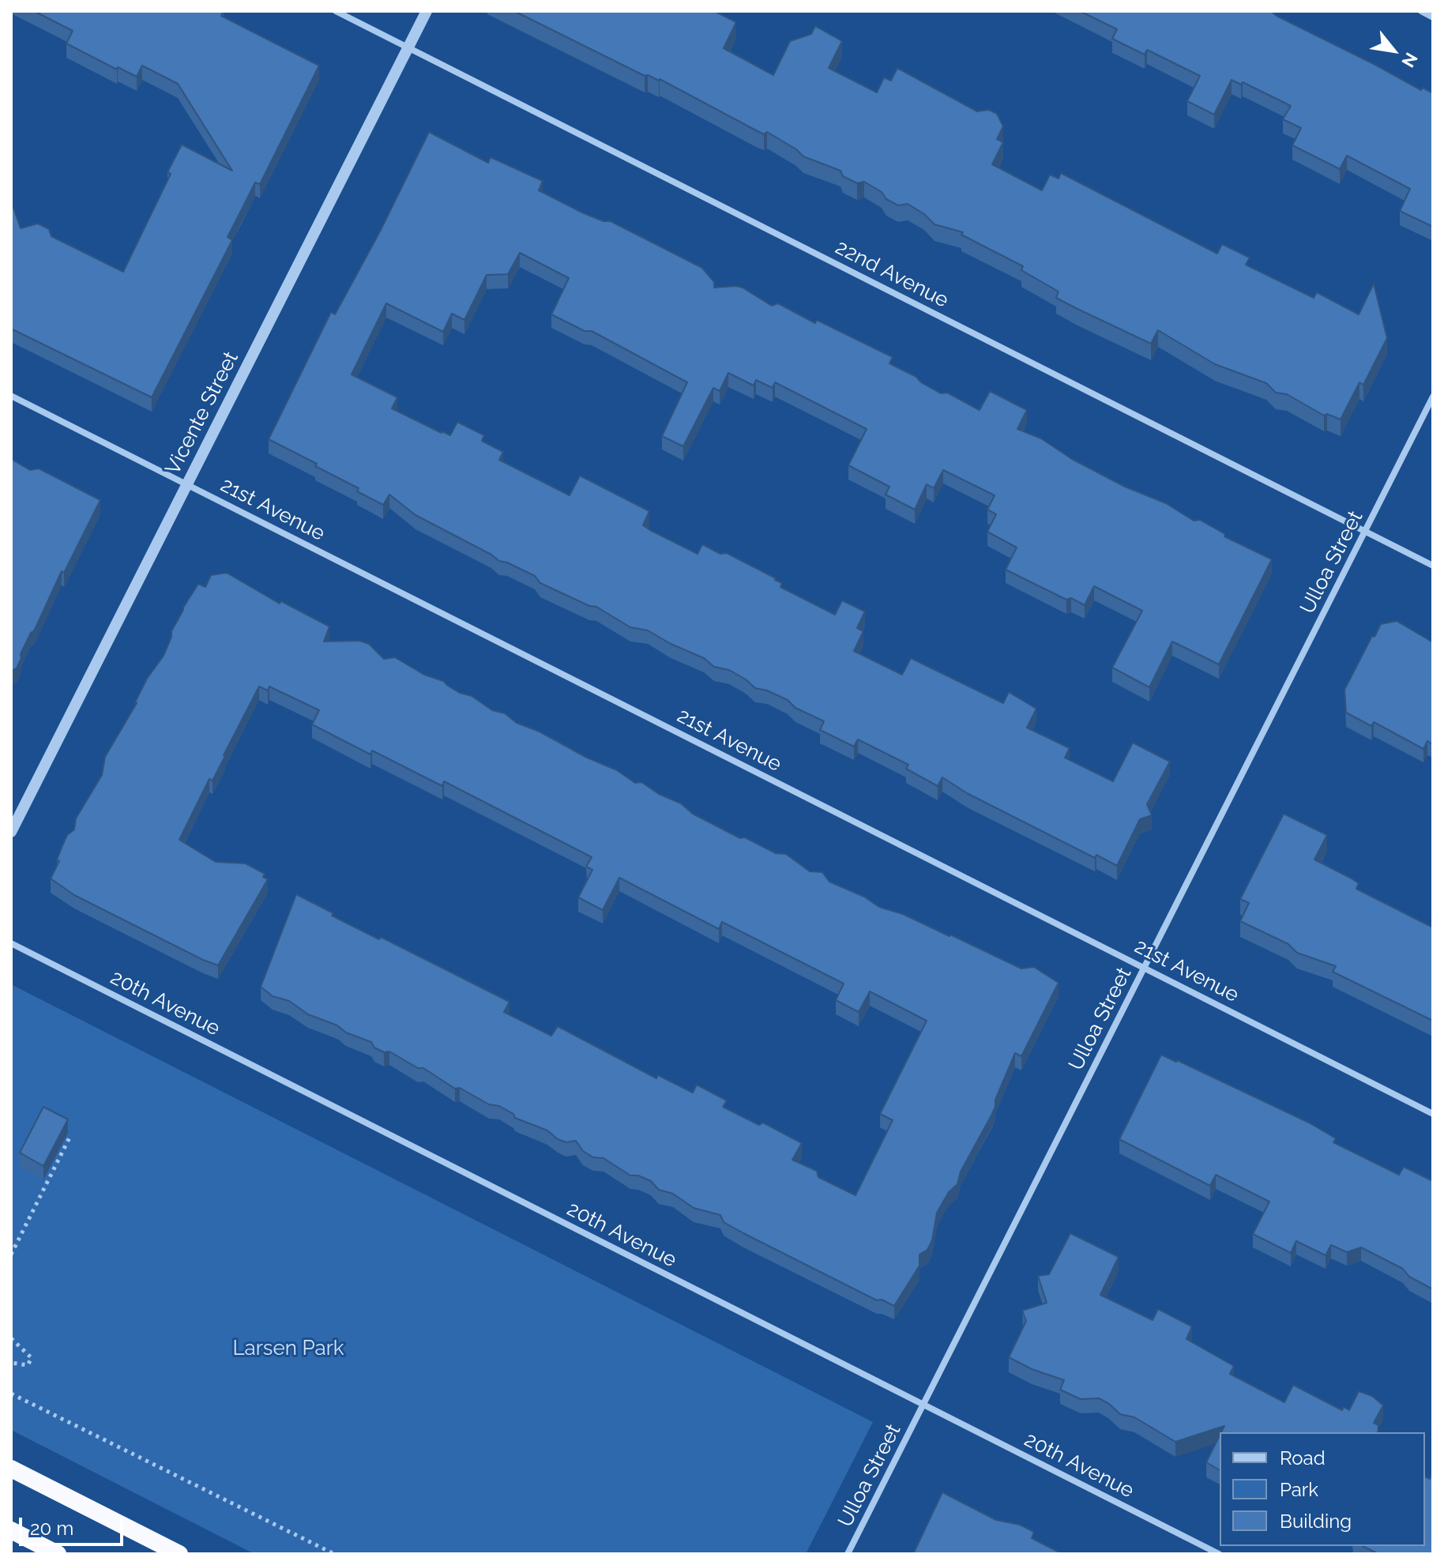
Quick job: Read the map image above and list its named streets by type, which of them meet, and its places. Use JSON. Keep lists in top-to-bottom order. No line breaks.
{"streets":{"street":["22nd Avenue","Vicente Street","21st Avenue","Ulloa Street","20th Avenue"]},"crossings":[["22nd Avenue","Vicente Street"],["22nd Avenue","Ulloa Street"],["Vicente Street","21st Avenue"],["21st Avenue","Ulloa Street"],["Ulloa Street","20th Avenue"]],"parks":["Larsen Park"],"legend":["Road","Park","Building"],"scale_bar":"20 m","north":"bottom right"}
